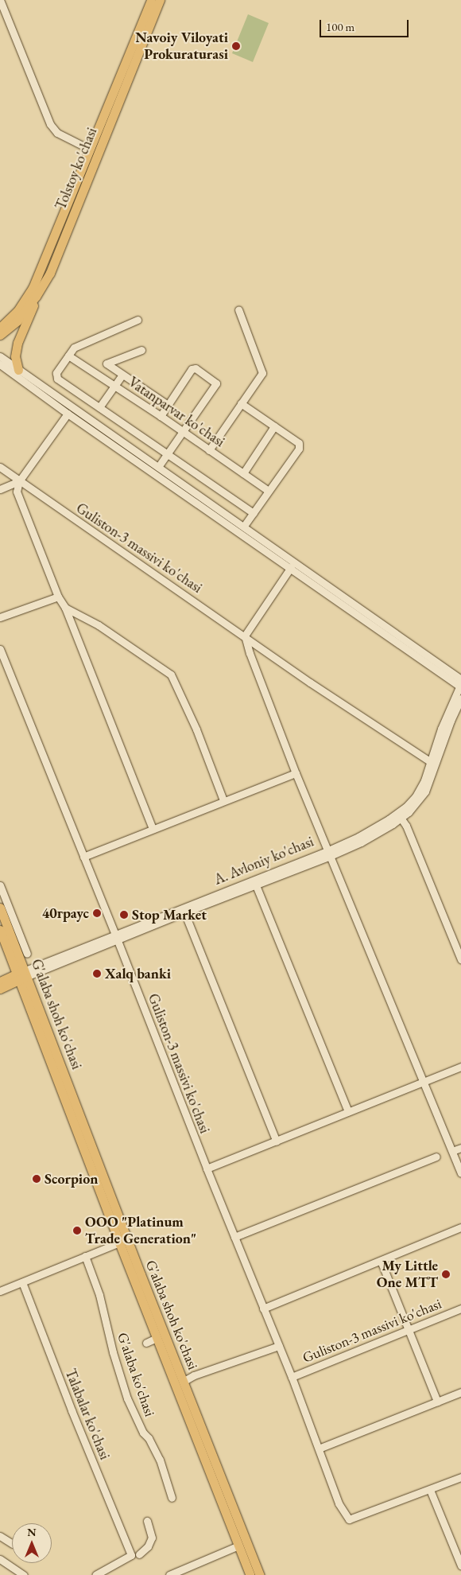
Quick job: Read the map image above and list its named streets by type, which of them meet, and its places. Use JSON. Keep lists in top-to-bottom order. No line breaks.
{"streets":{"main road":["Tolstoy ko'chasi","A. Avloniy ko'chasi","G'alaba shoh ko'chasi"],"street":["Vatanparvar ko'chasi","Guliston-3 massivi ko'chasi","G'alaba ko'chasi","Talabalar ko'chasi"]},"crossings":[["Guliston-3 massivi ko'chasi","A. Avloniy ko'chasi"],["A. Avloniy ko'chasi","G'alaba shoh ko'chasi"]],"places":["Navoiy Viloyati Prokuraturasi","40граус","Stop Market","Xalq banki","Scorpion","OOO \"Platinum Trade Generation\"","My Little One MTT"],"scale_bar":"100 m","north":"top"}
